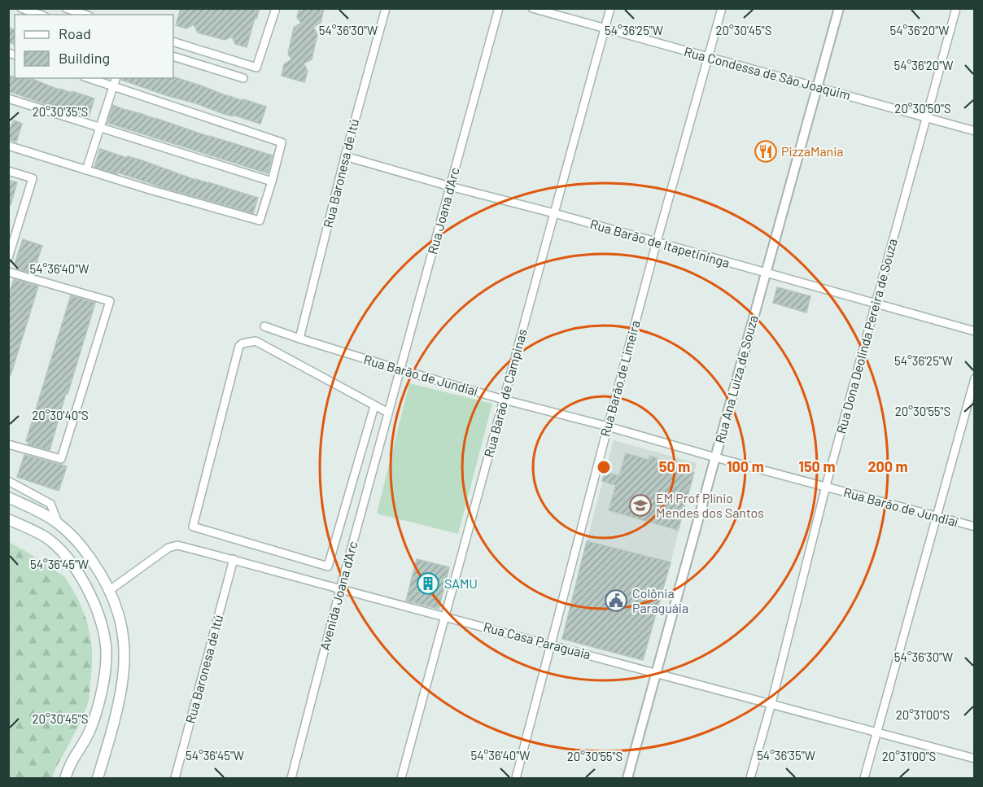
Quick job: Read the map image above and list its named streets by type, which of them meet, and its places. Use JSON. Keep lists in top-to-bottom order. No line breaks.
{"streets":{"street":["Rua Condessa de São Joaquim","Rua Baronesa de Itú","Rua Joana d'Arc","Rua Barão de Itapetininga","Rua Dona Deolinda Pereira de Souza","Rua Barão de Jundiaí","Rua Barão de Limeira","Rua Ana Luiza de Souza","Rua Barão de Campinas","Avenida Joana d'Arc","Rua Casa Paraguaia"]},"crossings":[["Rua Condessa de São Joaquim","Rua Dona Deolinda Pereira de Souza"],["Rua Condessa de São Joaquim","Rua Barão de Limeira"],["Rua Condessa de São Joaquim","Rua Ana Luiza de Souza"],["Rua Condessa de São Joaquim","Rua Barão de Campinas"],["Rua Baronesa de Itú","Rua Barão de Itapetininga"],["Rua Baronesa de Itú","Rua Barão de Jundiaí"],["Rua Baronesa de Itú","Rua Casa Paraguaia"],["Rua Joana d'Arc","Rua Barão de Itapetininga"],["Rua Joana d'Arc","Rua Barão de Jundiaí"],["Rua Joana d'Arc","Avenida Joana d'Arc"],["Rua Barão de Itapetininga","Rua Dona Deolinda Pereira de Souza"],["Rua Barão de Itapetininga","Rua Barão de Limeira"],["Rua Barão de Itapetininga","Rua Ana Luiza de Souza"],["Rua Barão de Itapetininga","Rua Barão de Campinas"],["Rua Dona Deolinda Pereira de Souza","Rua Barão de Jundiaí"],["Rua Dona Deolinda Pereira de Souza","Rua Casa Paraguaia"],["Rua Barão de Jundiaí","Rua Barão de Limeira"],["Rua Barão de Jundiaí","Rua Ana Luiza de Souza"],["Rua Barão de Jundiaí","Rua Barão de Campinas"],["Rua Barão de Limeira","Rua Casa Paraguaia"],["Rua Ana Luiza de Souza","Rua Casa Paraguaia"],["Rua Barão de Campinas","Rua Casa Paraguaia"],["Avenida Joana d'Arc","Rua Casa Paraguaia"]],"places":{"restaurant":["PizzaMania"],"school or university":["EM Prof Plínio Mendes dos Santos"],"building":["SAMU"],"public building":["Colônia Paraguáia"]},"legend":["Road","Building"],"coordinates":["20°30'45\"S","54°36'20\"W","54°36'30\"W","54°36'25\"W","20°30'50\"S","20°30'35\"S","54°36'40\"W","20°30'55\"S","20°30'40\"S","54°36'45\"W","20°31'00\"S","54°36'35\"W"],"rings":["50 m","100 m","150 m","200 m"]}
